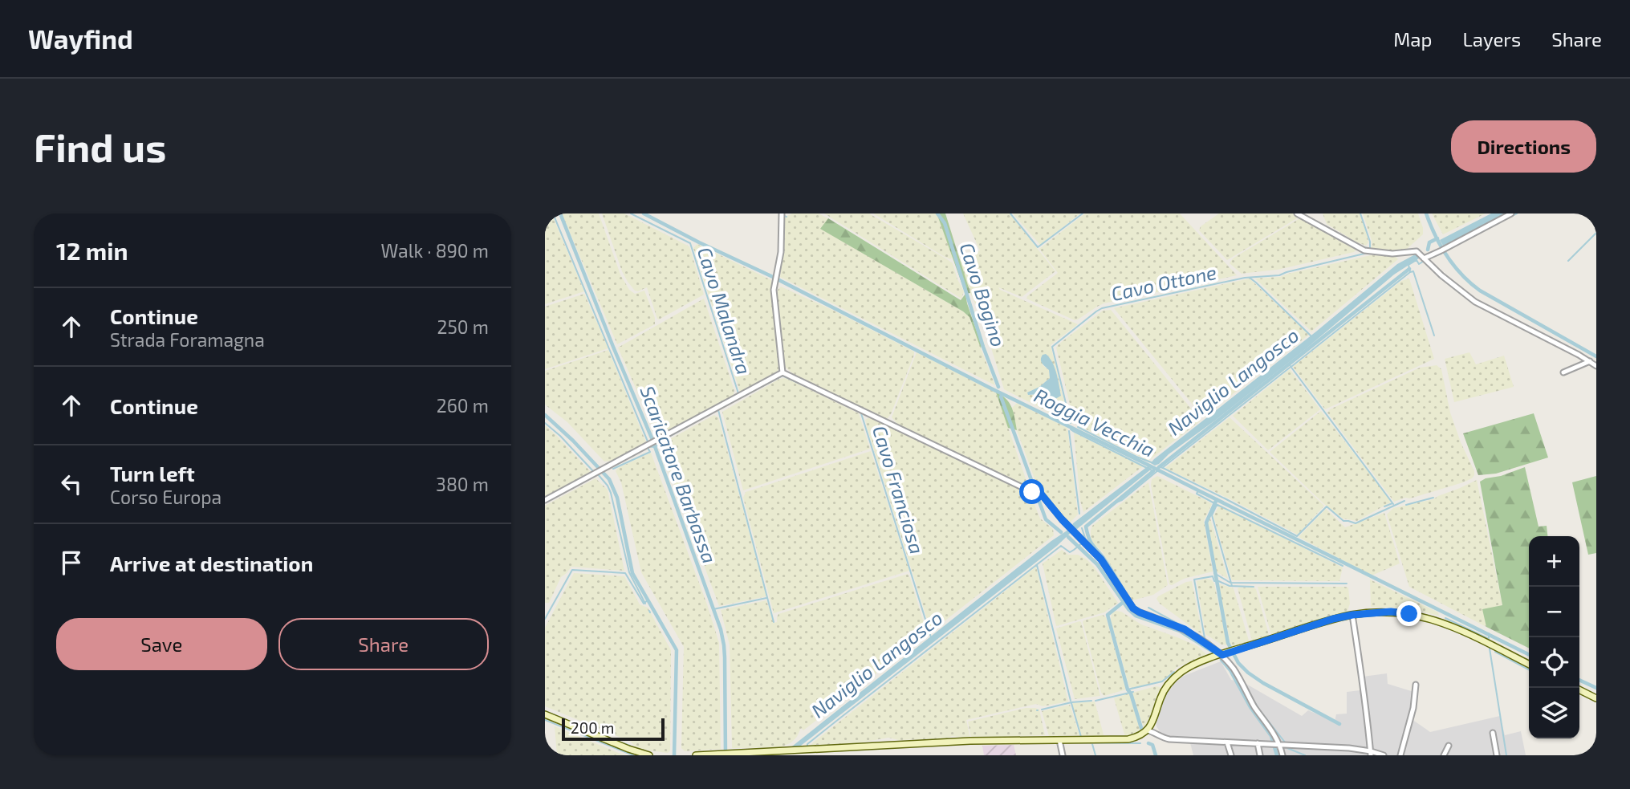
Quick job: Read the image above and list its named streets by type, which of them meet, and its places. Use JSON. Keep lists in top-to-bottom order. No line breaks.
{"water":["Cavo Ottone","Cavo Bogino","Cavo Malandra","Naviglio Langosco","Roggia Vecchia","Scaricatore Barbassa","Cavo Franciosa"],"scale_bar":"200 m","page":{"header":"Wayfind","nav":["Map","Layers","Share"],"buttons":["Directions",["Save","Share"]],"title":"Find us","heading":["12 min","Walk · 890 m"],"list":[["Continue","Strada Foramagna","250 m"],["Continue","260 m"],["Turn left","Corso Europa","380 m"],"Arrive at destination"],"map_buttons":["+","−"],"scale":"200 m"}}
